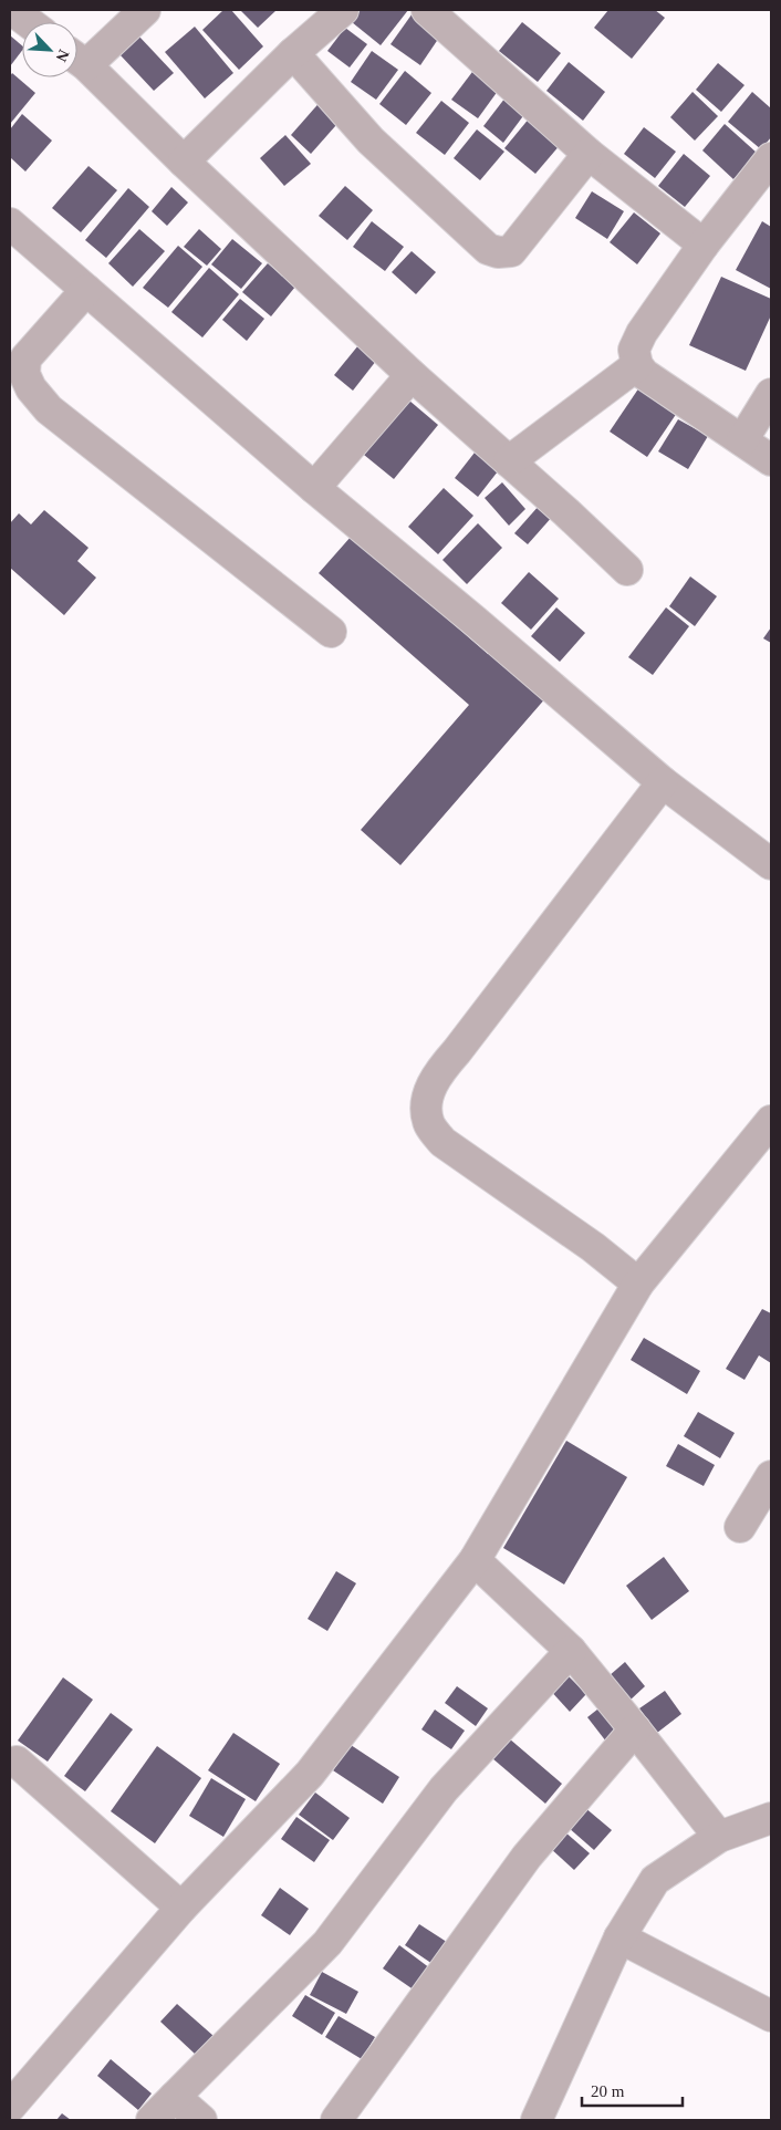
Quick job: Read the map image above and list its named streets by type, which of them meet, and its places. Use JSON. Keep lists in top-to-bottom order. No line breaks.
{"scale_bar":"20 m","north":"bottom right"}
